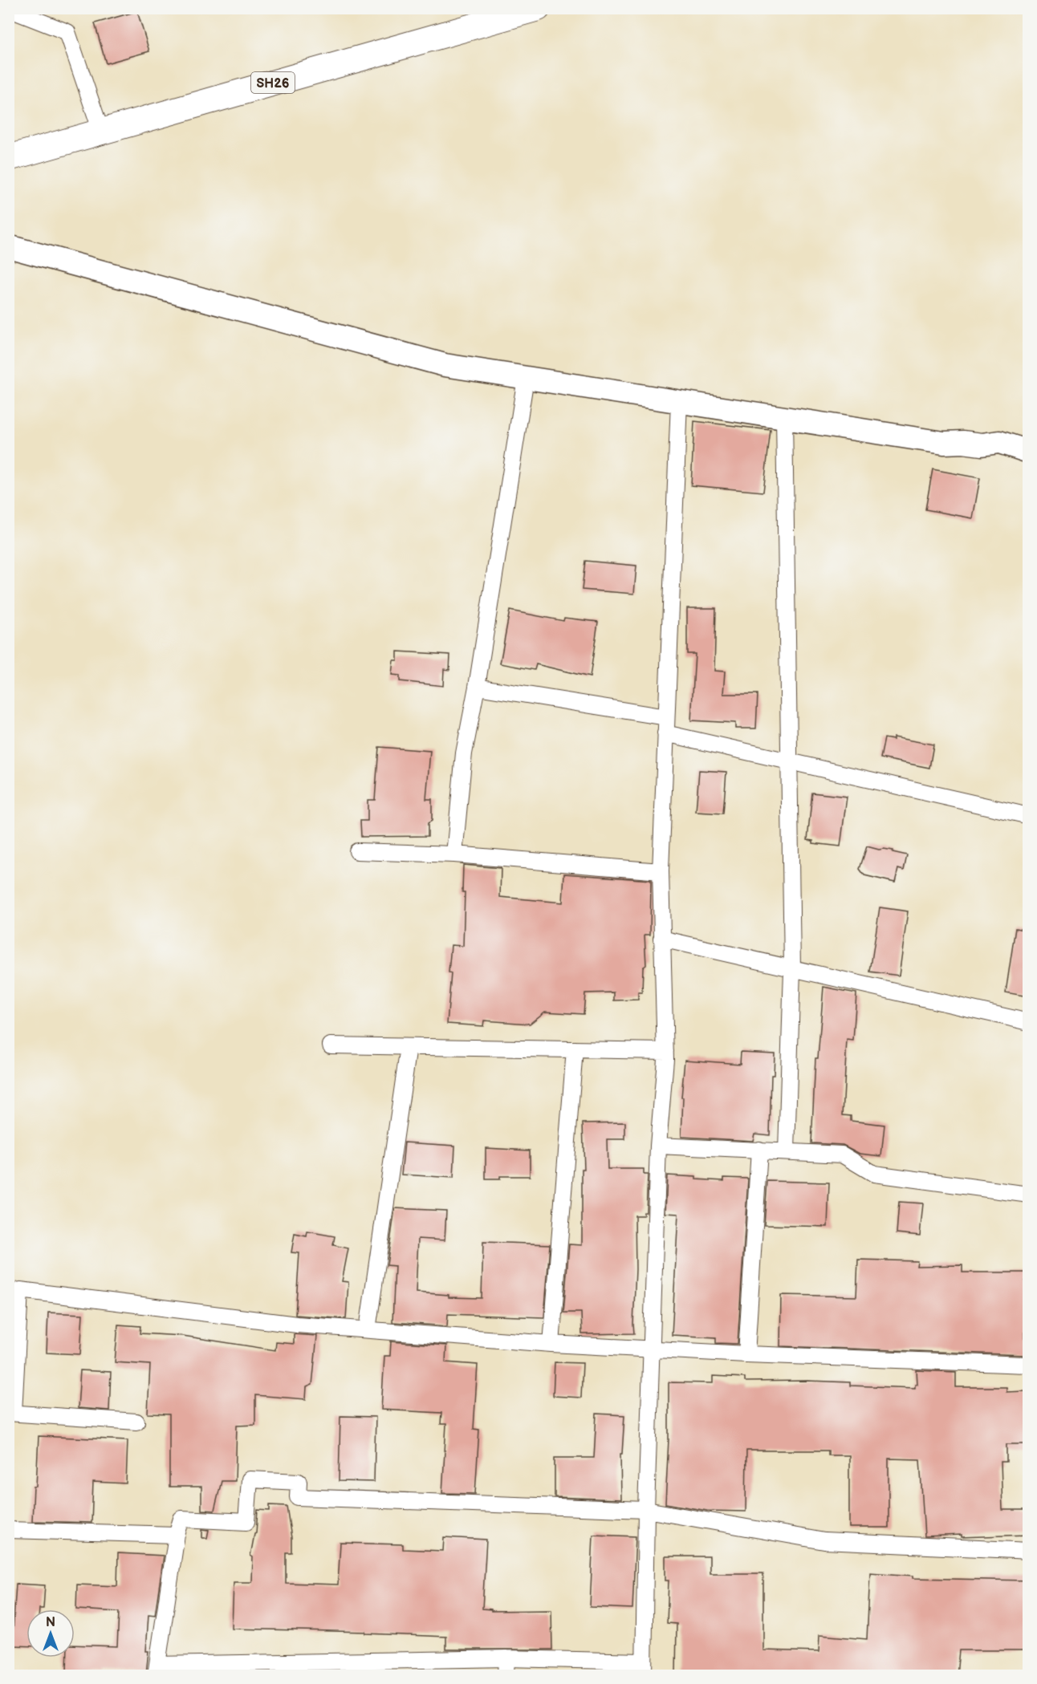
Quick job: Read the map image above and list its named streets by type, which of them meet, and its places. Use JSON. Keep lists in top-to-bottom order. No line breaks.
{"streets":{"main road":["SH26"]},"north":"top"}
